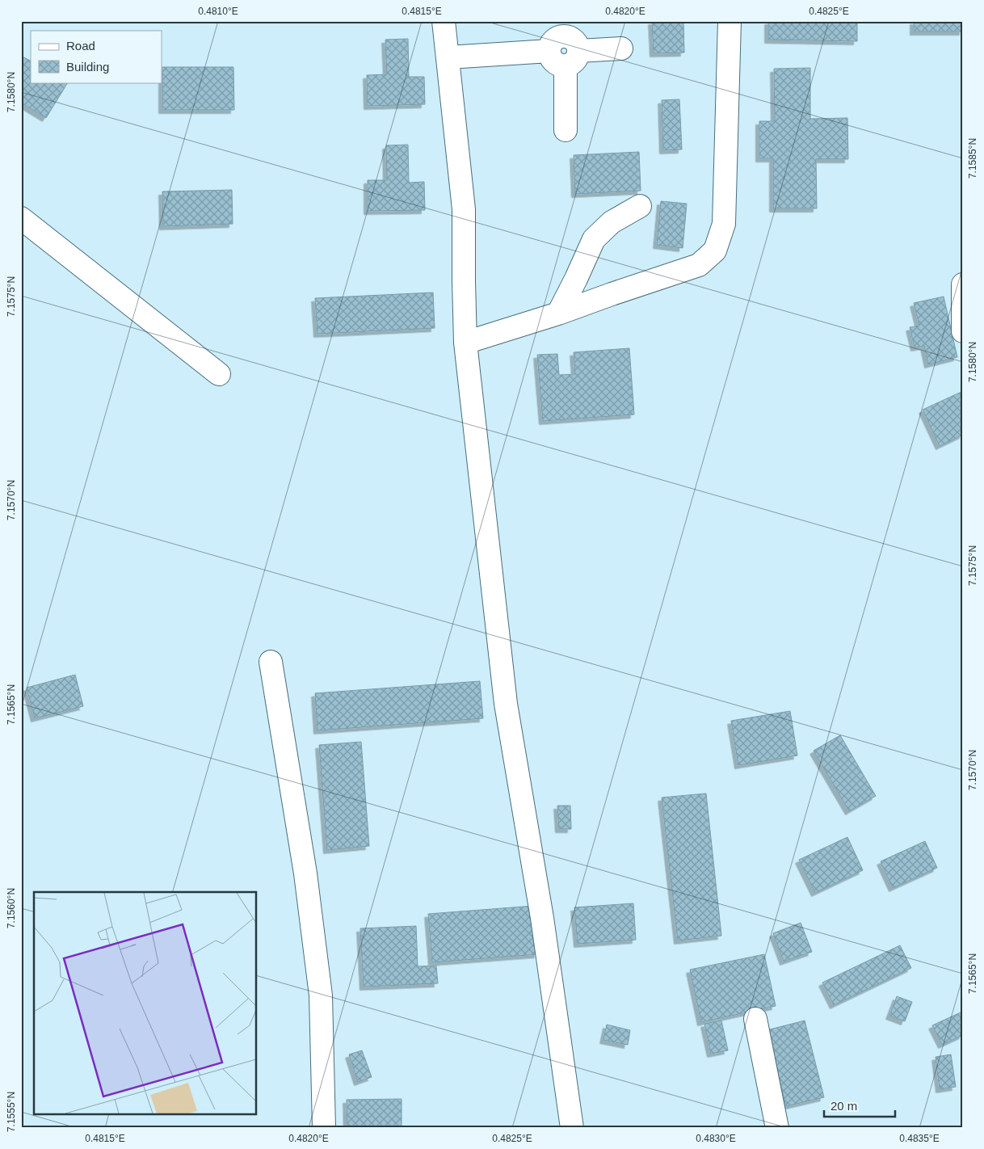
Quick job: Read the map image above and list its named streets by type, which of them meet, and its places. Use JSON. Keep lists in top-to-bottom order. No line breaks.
{"legend":["Road","Building"],"scale_bar":"20 m","coordinates":["0.4810°E","0.4815°E","0.4820°E","0.4825°E","7.1580°N","7.1585°N","7.1575°N","7.1570°N","7.1565°N","7.1560°N","7.1555°N","0.4830°E","0.4835°E"]}
